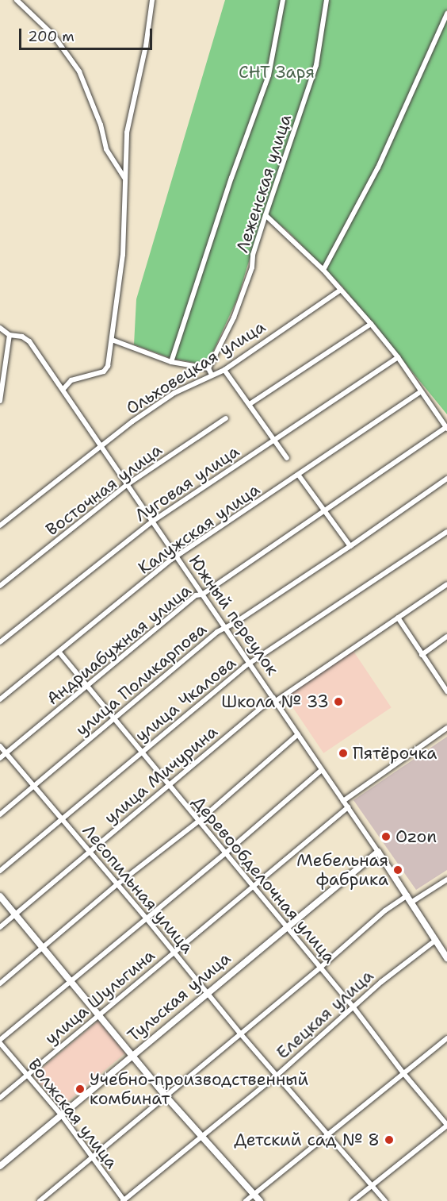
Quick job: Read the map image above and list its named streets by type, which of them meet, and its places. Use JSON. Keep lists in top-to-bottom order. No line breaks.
{"streets":{"main road":["Южный переулок","Тульская улица"],"street":["Леженская улица","Ольховецкая улица","Луговая улица","Восточная улица","Калужская улица","Андриабужная улица","улица Поликарпова","улица Чкалова","улица Мичурина","Деревообделочная улица","Лесопильная улица","улица Шульгина","Елецкая улица","Волжская улица"]},"crossings":[["Ольховецкая улица","Южный переулок"],["Луговая улица","Южный переулок"],["Восточная улица","Южный переулок"],["Калужская улица","Южный переулок"],["Калужская улица","Деревообделочная улица"],["Южный переулок","Андриабужная улица"],["Южный переулок","улица Поликарпова"],["Южный переулок","улица Чкалова"],["Южный переулок","улица Мичурина"],["Южный переулок","улица Шульгина"],["Южный переулок","Тульская улица"],["Южный переулок","Елецкая улица"],["Андриабужная улица","Деревообделочная улица"],["Андриабужная улица","Лесопильная улица"],["улица Поликарпова","Деревообделочная улица"],["улица Поликарпова","Лесопильная улица"],["улица Чкалова","Деревообделочная улица"],["улица Чкалова","Лесопильная улица"],["улица Мичурина","Деревообделочная улица"],["улица Мичурина","Лесопильная улица"],["Деревообделочная улица","улица Шульгина"],["Деревообделочная улица","Тульская улица"],["Деревообделочная улица","Елецкая улица"],["Лесопильная улица","улица Шульгина"],["Лесопильная улица","Тульская улица"],["Лесопильная улица","Елецкая улица"],["улица Шульгина","Волжская улица"],["Тульская улица","Волжская улица"],["Елецкая улица","Волжская улица"]],"parks":["СНТ Заря"],"places":["Школа № 33","Пятёрочка","Ozon","Мебельная фабрика","Учебно-производственный комбинат","Детский сад № 8"],"scale_bar":"200 m"}
